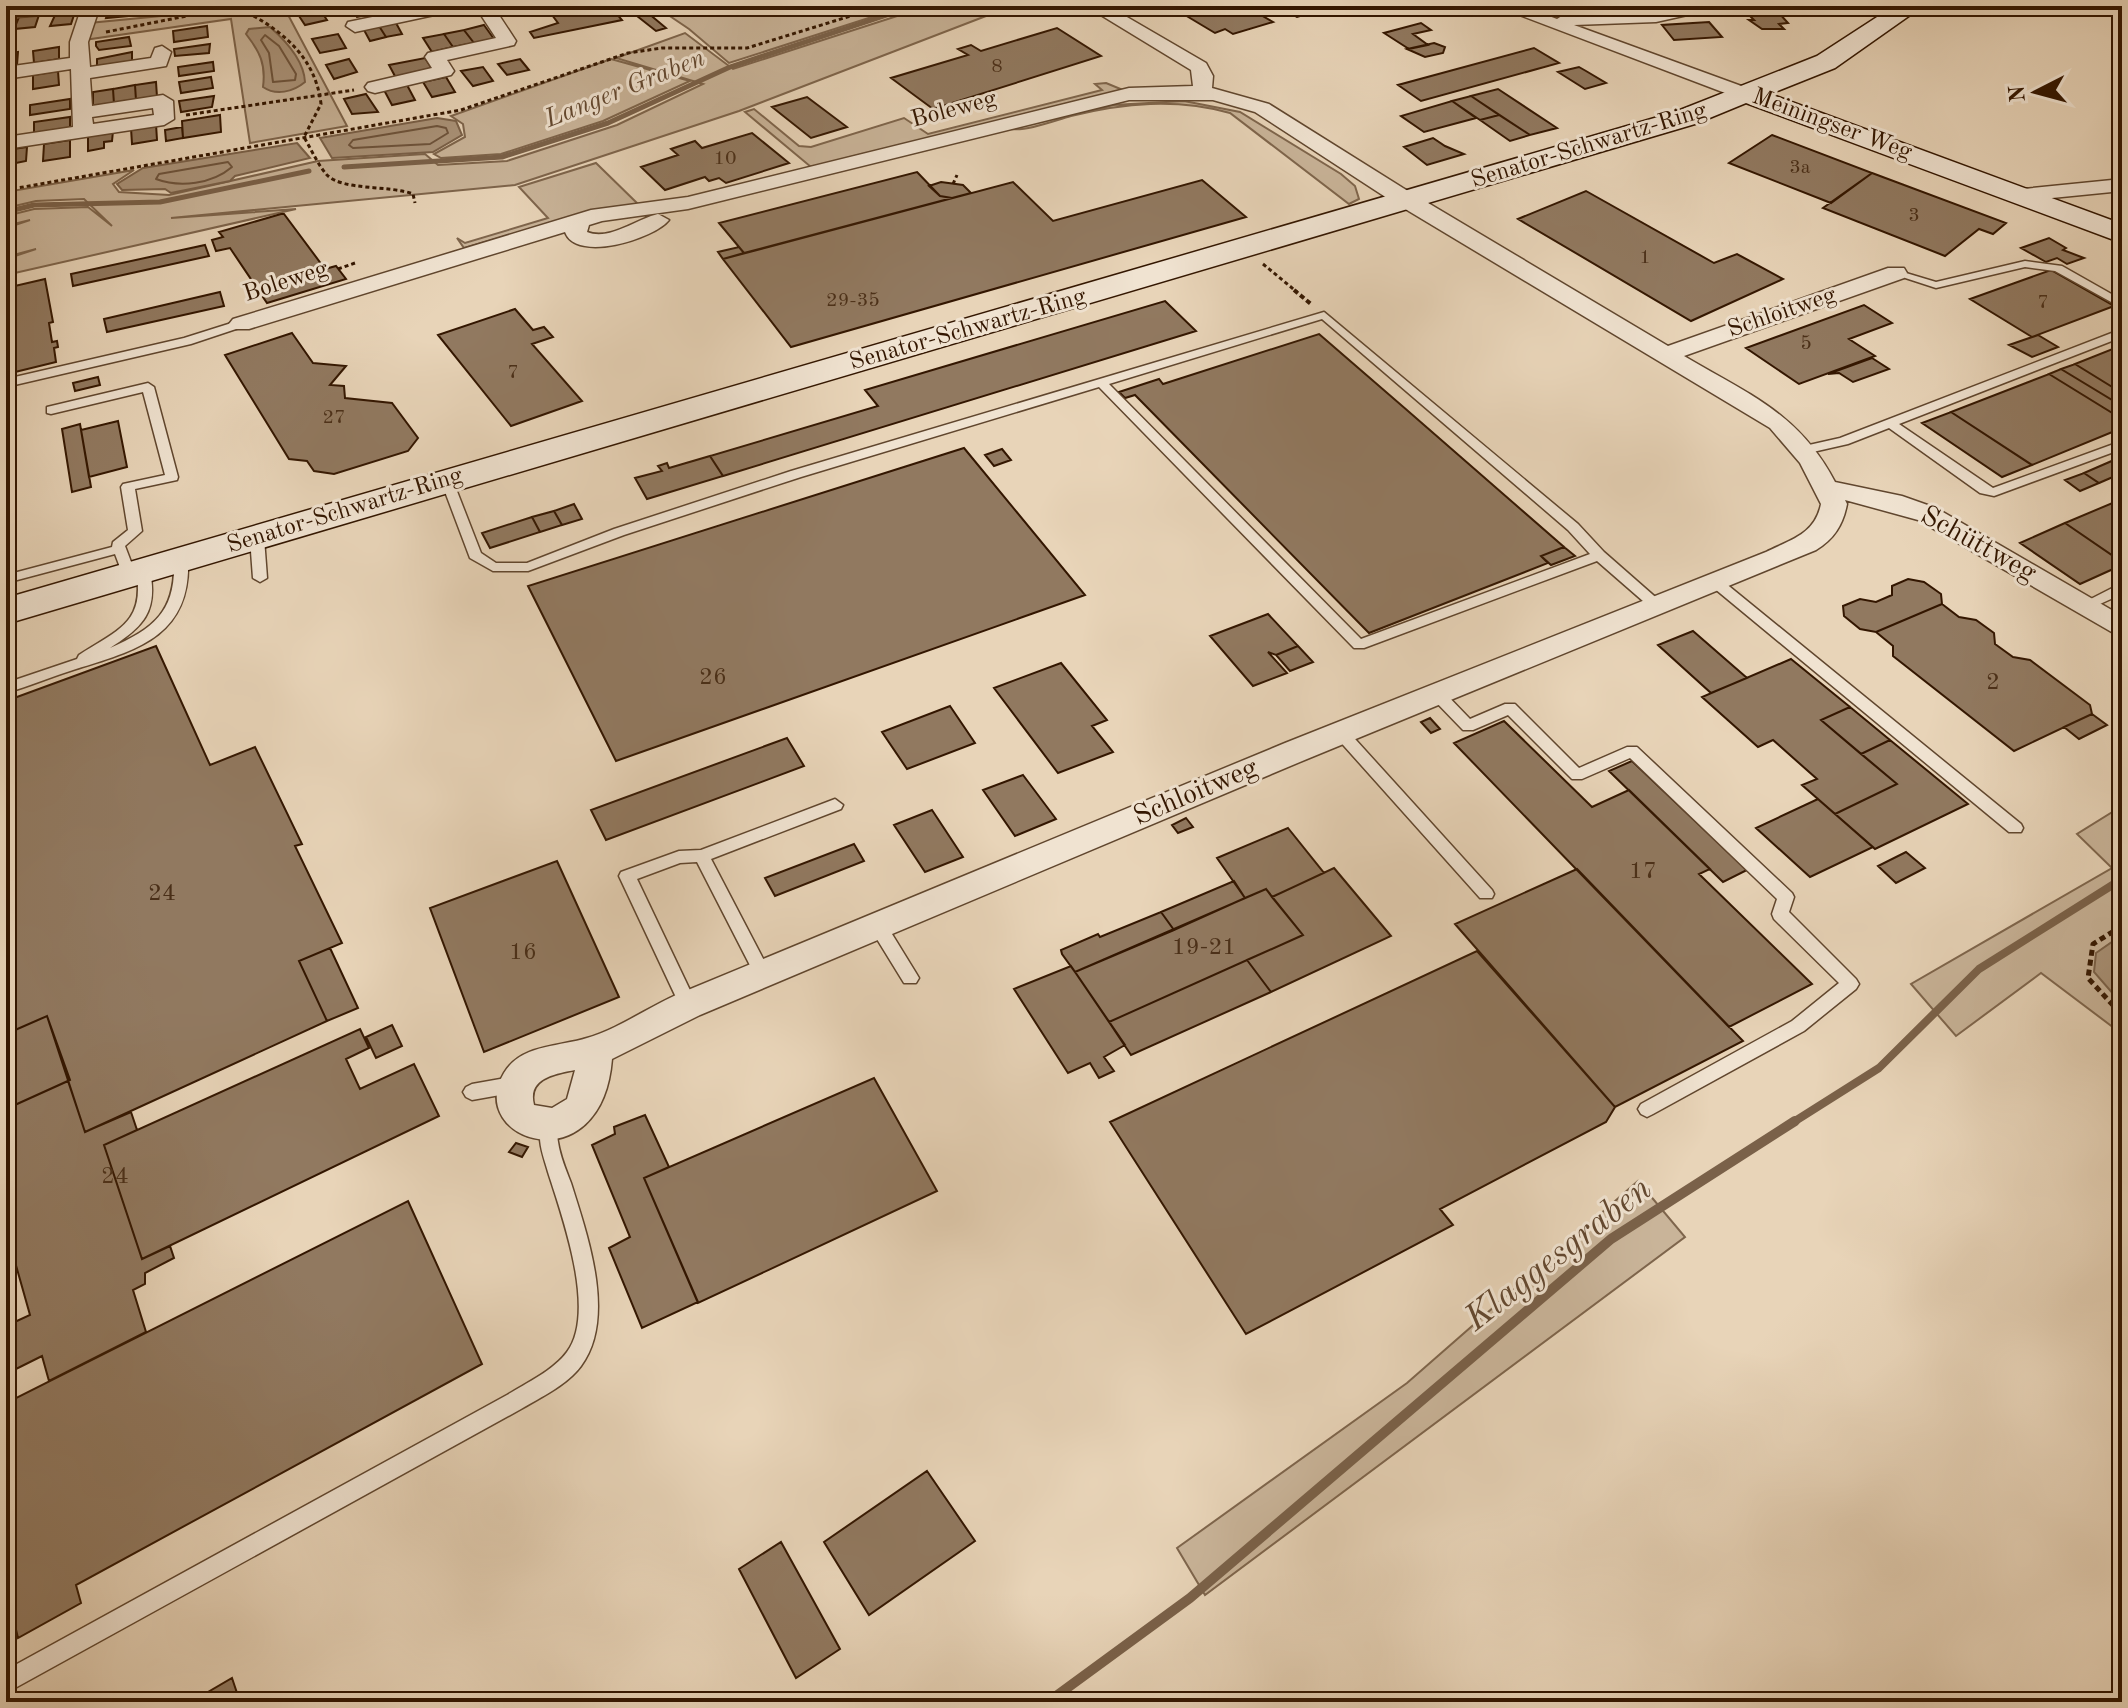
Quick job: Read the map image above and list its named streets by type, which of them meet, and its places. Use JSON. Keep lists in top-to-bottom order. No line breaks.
{"streets":{"main road":["Meiningser Weg","Senator-Schwartz-Ring"],"street":["Boleweg","Schloitweg","Schüttweg"]},"crossings":[["Boleweg","Senator-Schwartz-Ring"],["Boleweg","Schloitweg"],["Meiningser Weg","Senator-Schwartz-Ring"],["Senator-Schwartz-Ring","Schloitweg"],["Schloitweg","Schüttweg"]],"water":["Langer Graben","Klaggesgraben"],"house_numbers":["8","10","3a","3","1","29-35","7","5","7","27","26","2","17","24","19-21","16","24"],"north":"left"}
